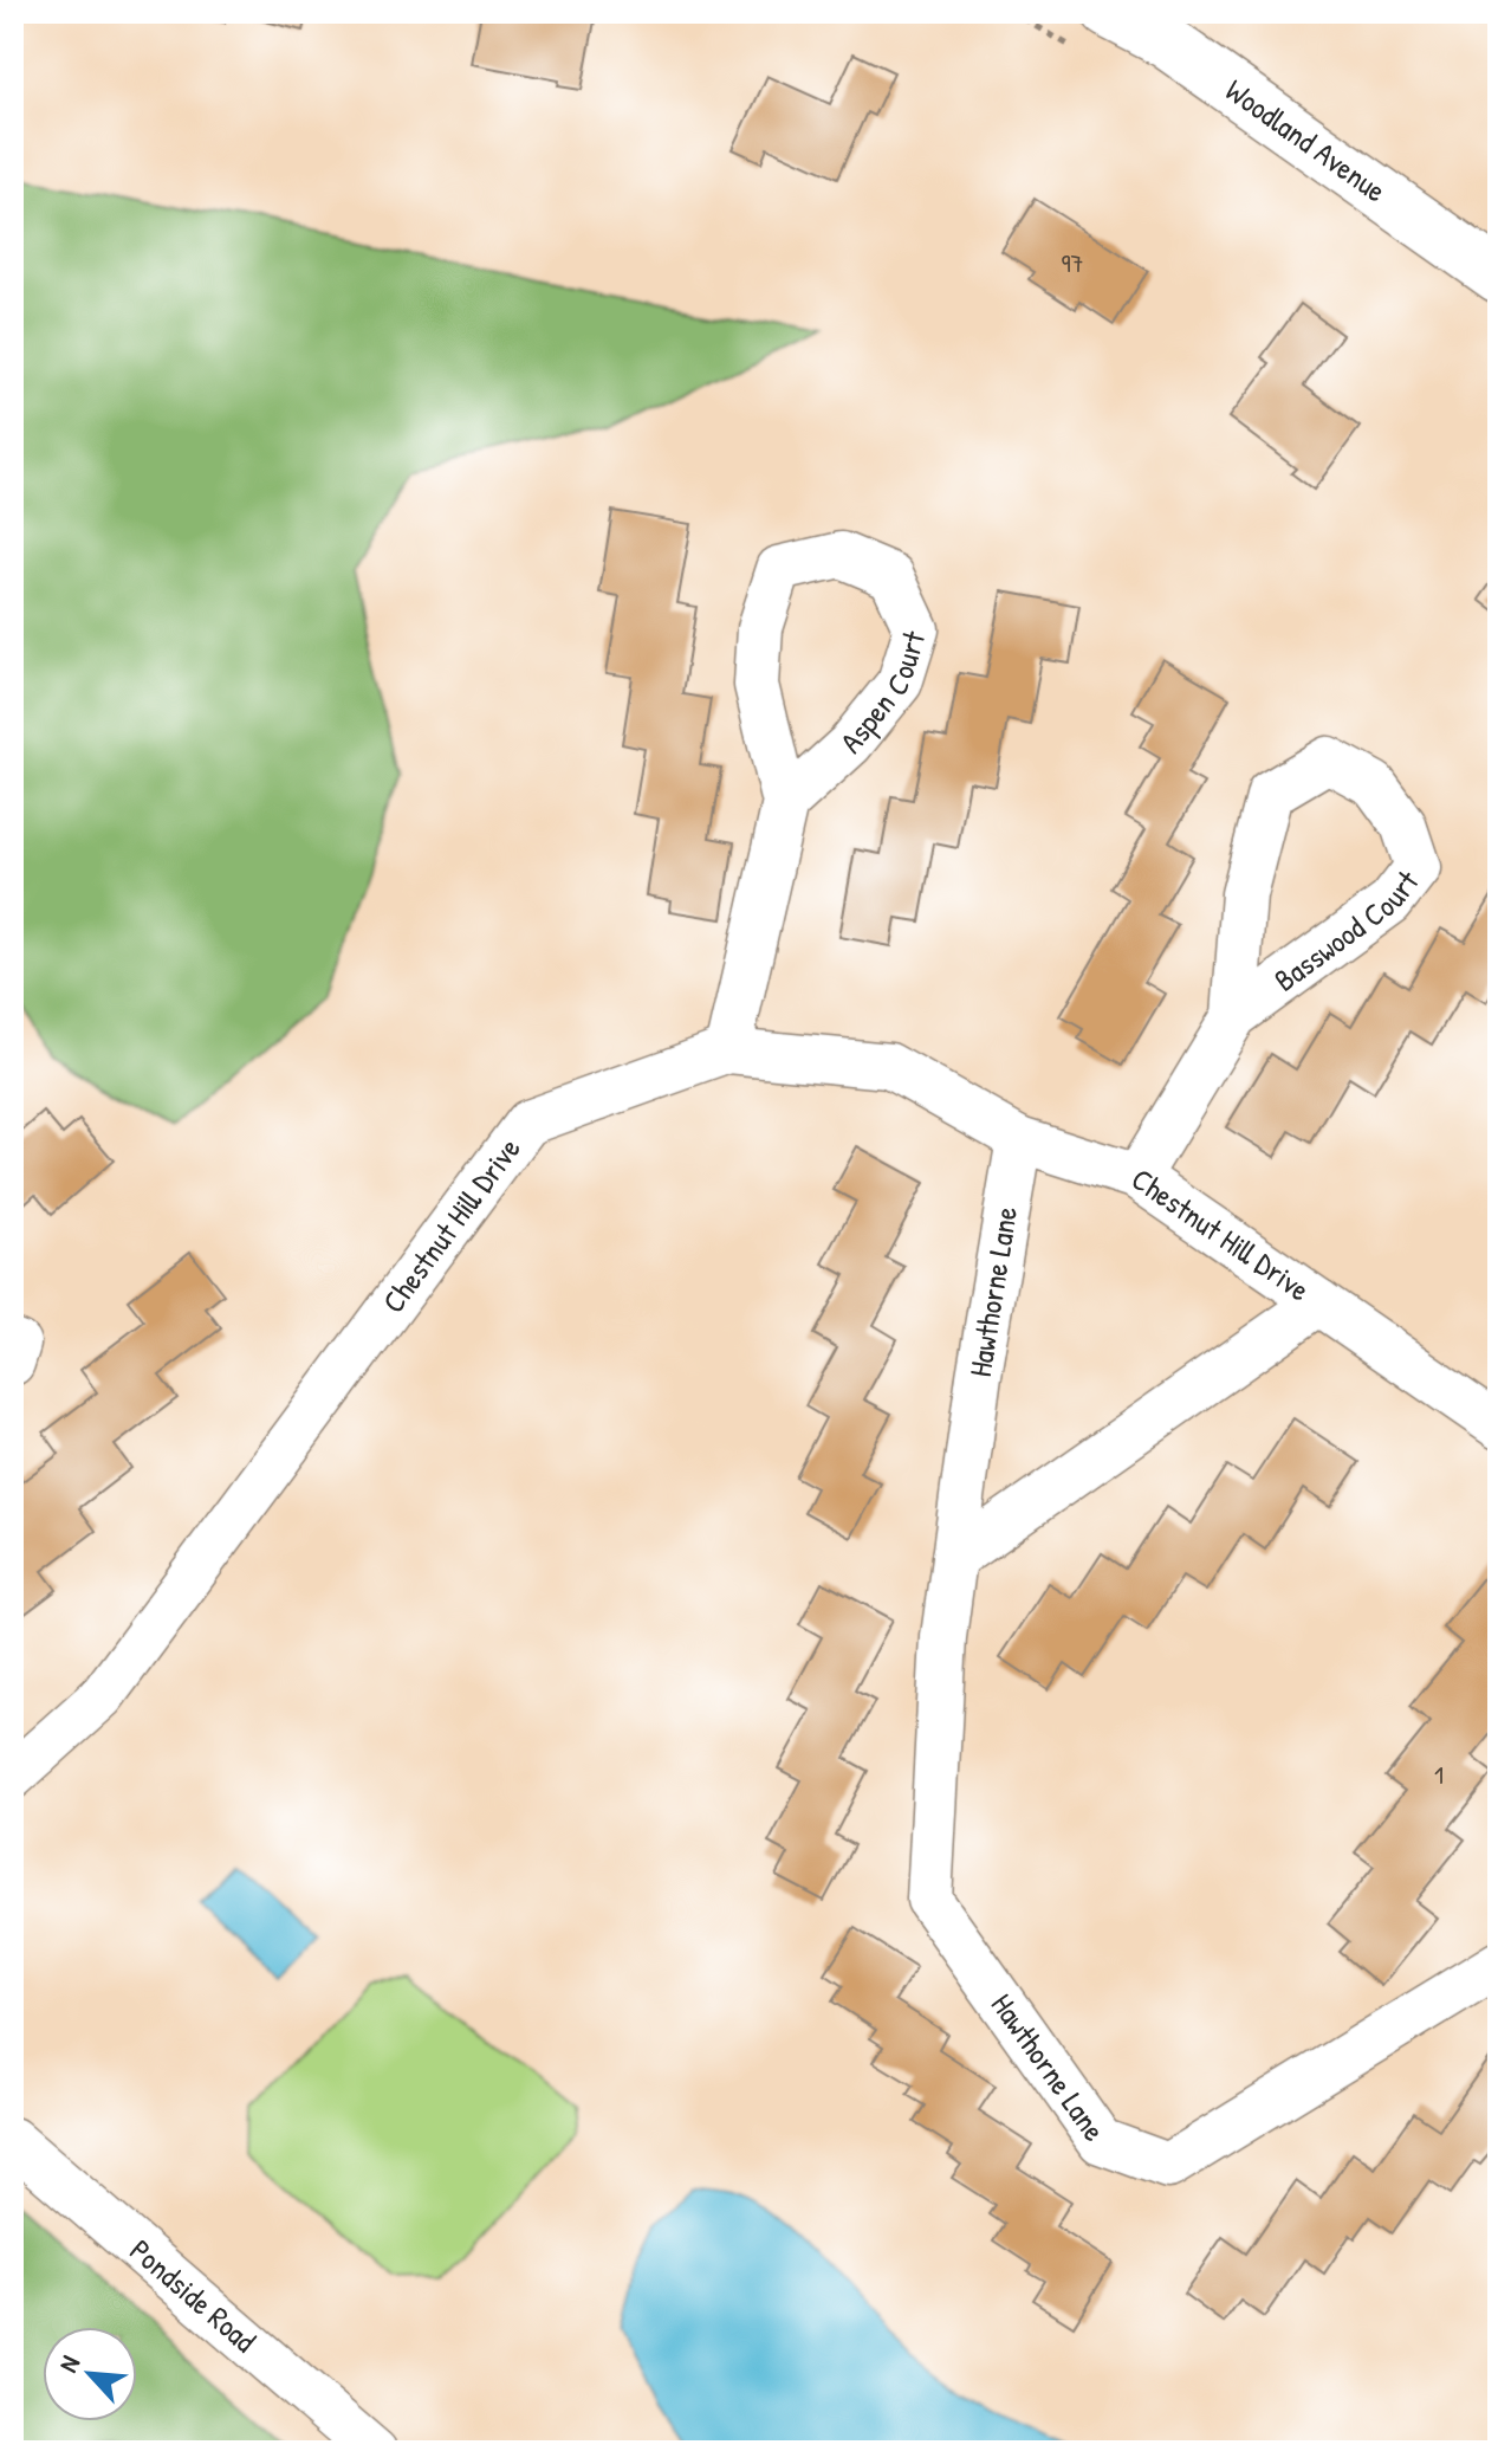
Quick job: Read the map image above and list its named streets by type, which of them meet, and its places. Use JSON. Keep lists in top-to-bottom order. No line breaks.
{"streets":{"street":["Woodland Avenue","Aspen Court","Basswood Court","Chestnut Hill Drive","Hawthorne Lane","Pondside Road"]},"crossings":[["Aspen Court","Chestnut Hill Drive"],["Basswood Court","Chestnut Hill Drive"],["Chestnut Hill Drive","Hawthorne Lane"]],"house_numbers":["97","1"],"north":"top left"}
